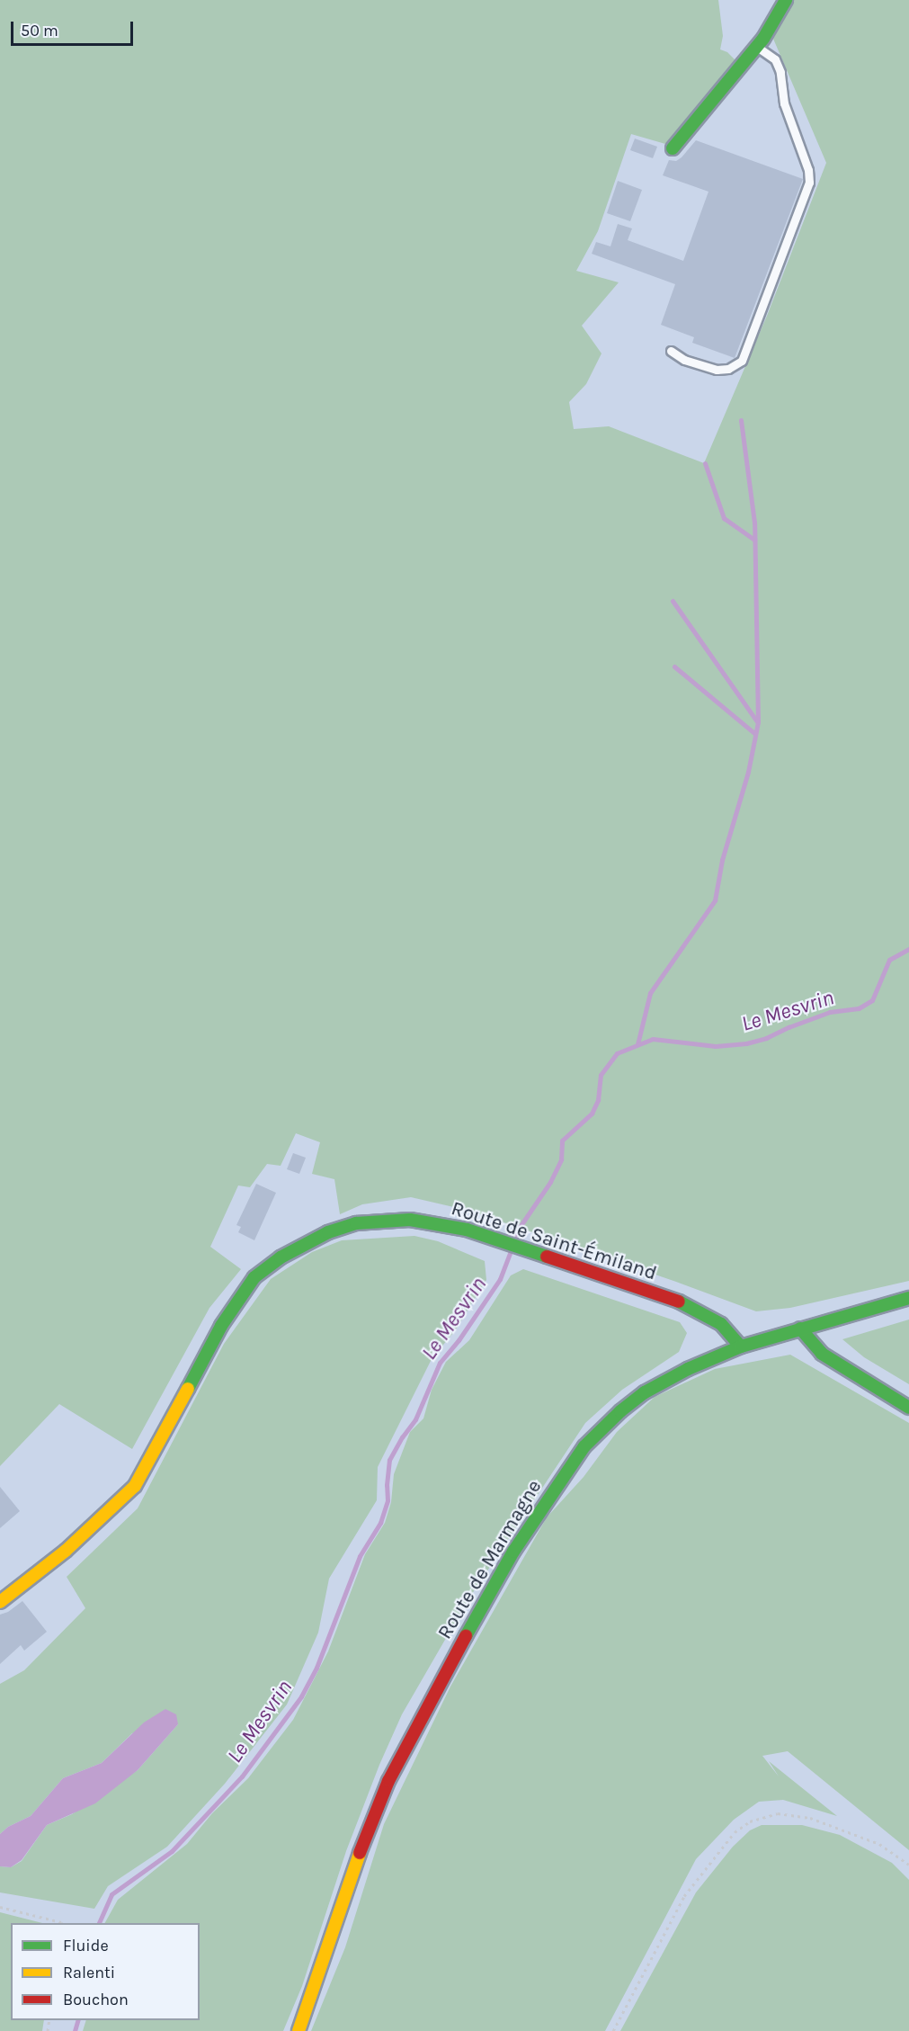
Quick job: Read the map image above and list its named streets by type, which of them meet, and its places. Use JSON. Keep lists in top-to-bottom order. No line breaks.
{"streets":{"main road":["Route de Saint-Émiland","Route de Marmagne"]},"crossings":[["Route de Saint-Émiland","Route de Marmagne"]],"water":["Le Mesvrin"],"legend":["Fluide","Ralenti","Bouchon"],"scale_bar":"50 m"}
